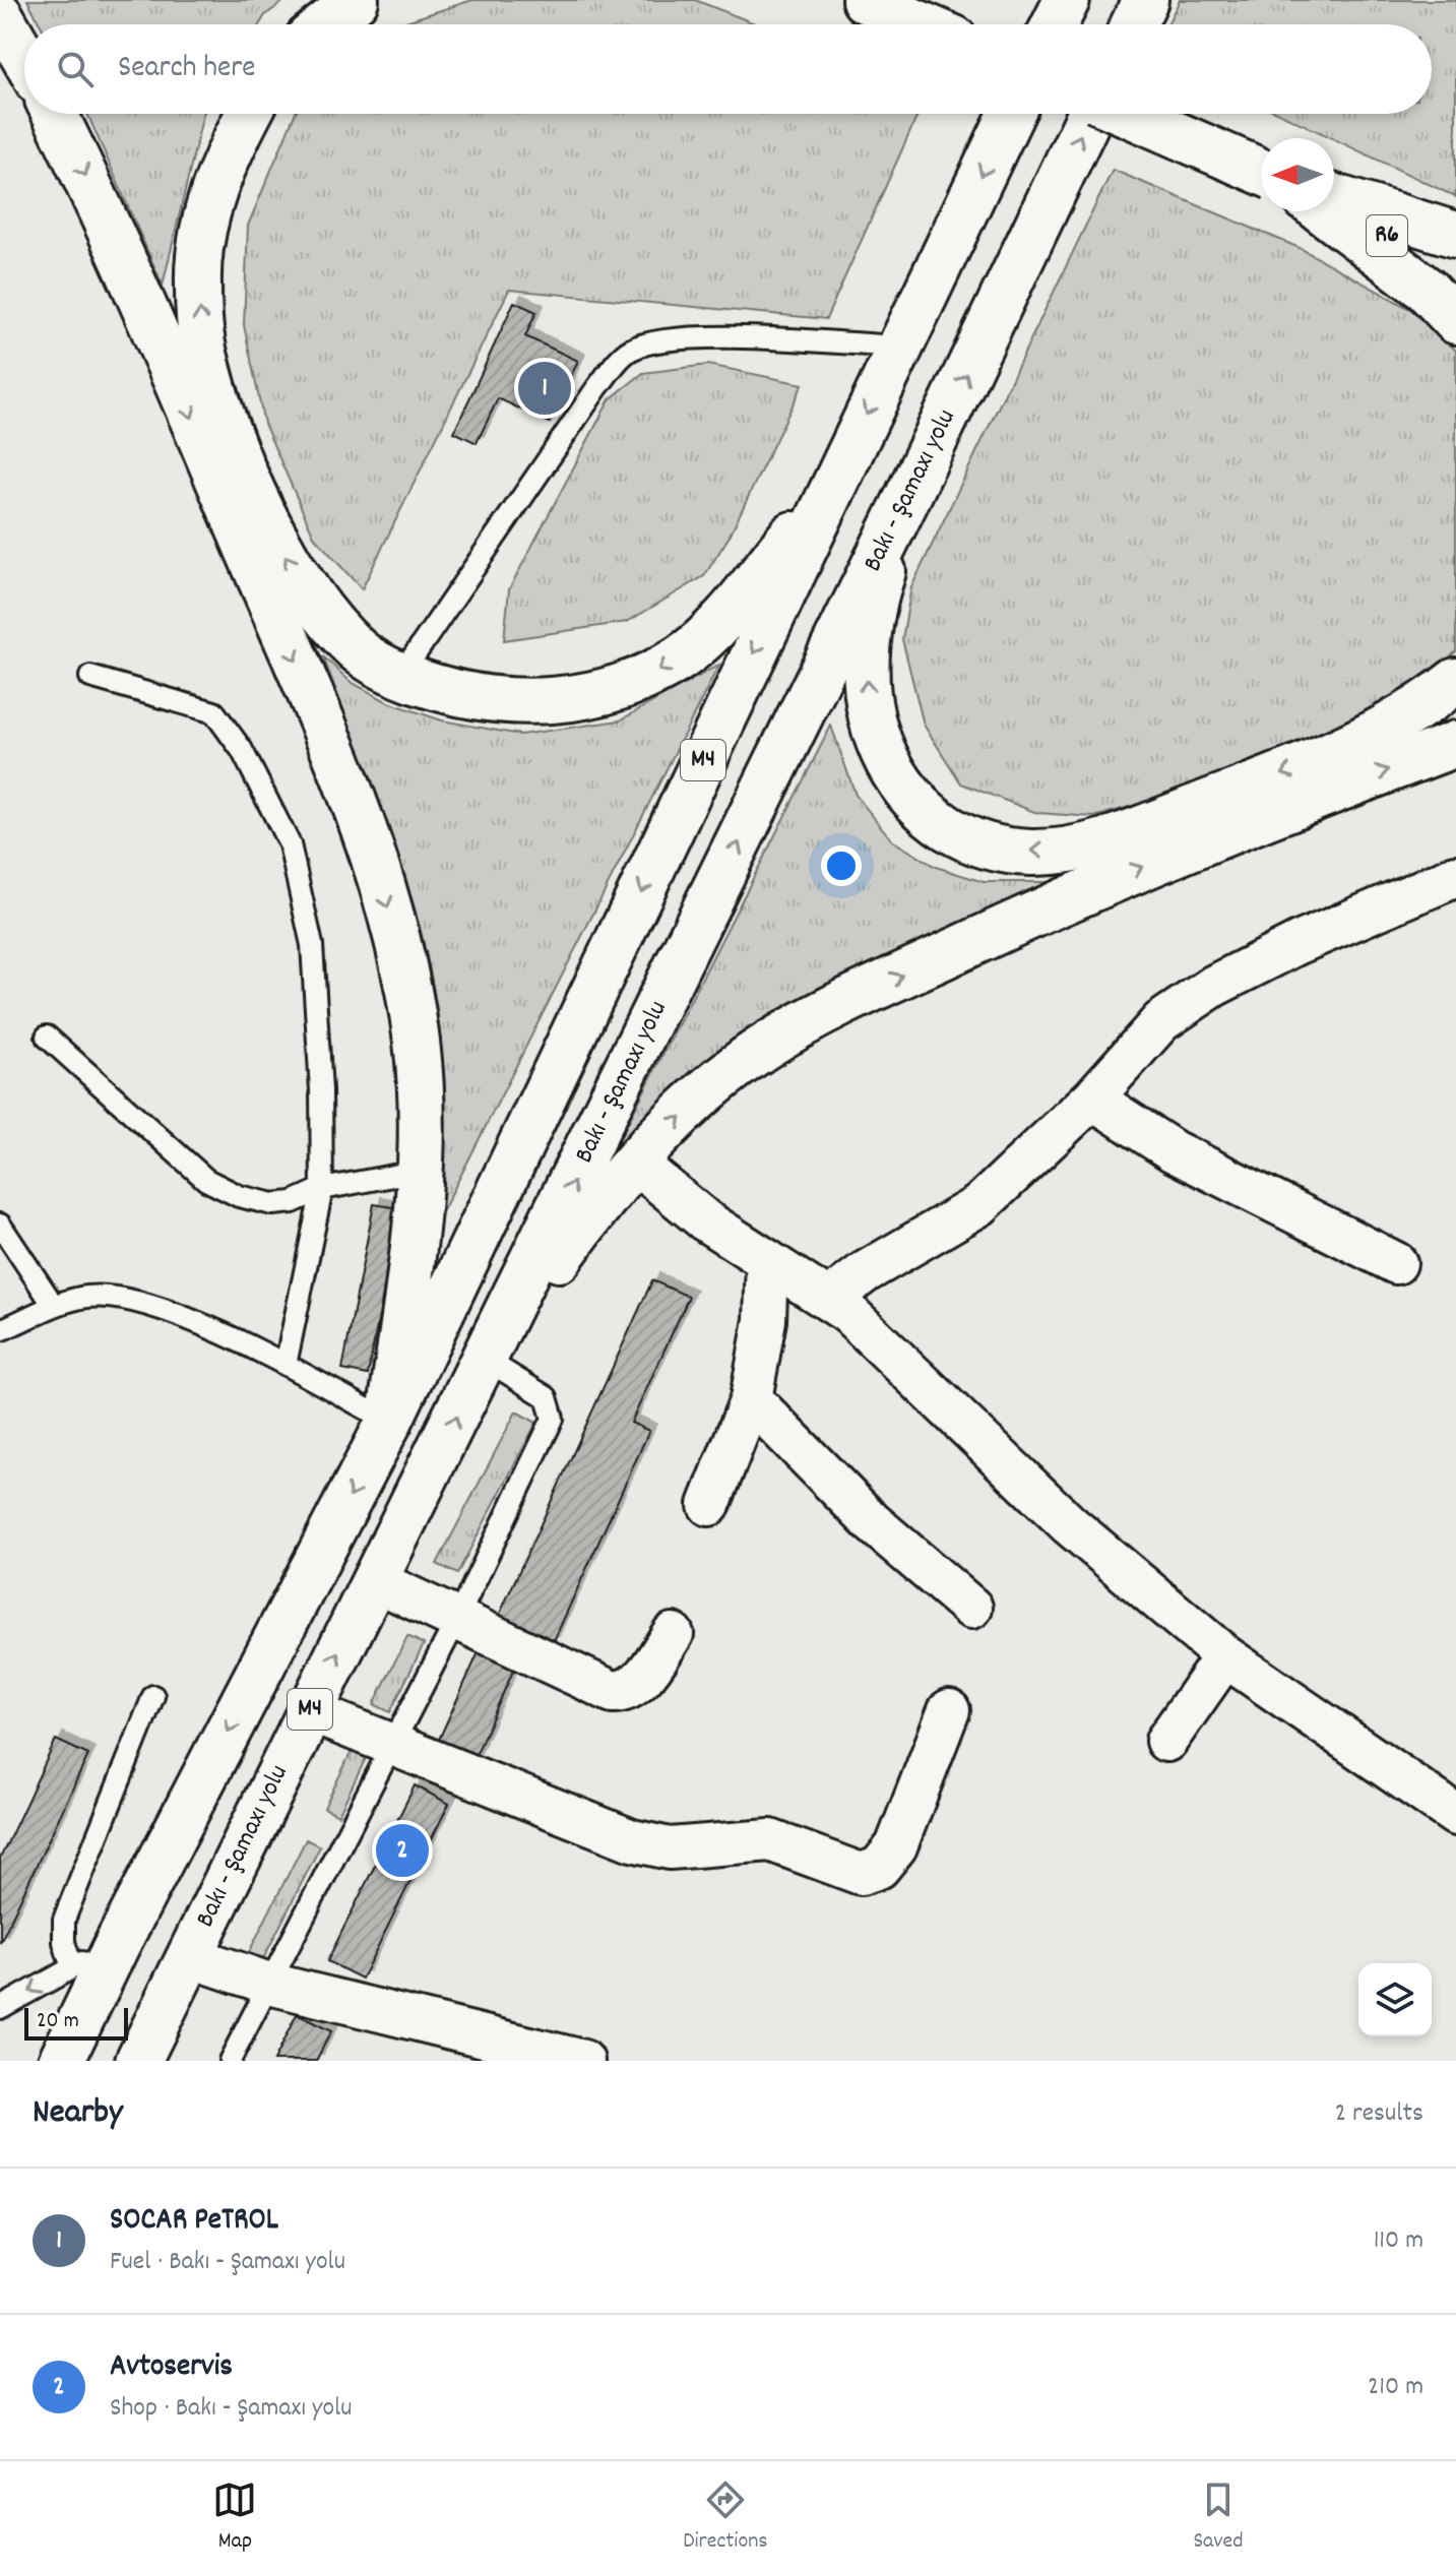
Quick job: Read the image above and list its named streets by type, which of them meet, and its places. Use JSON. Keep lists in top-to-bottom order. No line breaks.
{"streets":{"main road":["R6","Bakı - Şamaxı yolu","M4"]},"scale_bar":"20 m","north":"left","page":{"search":"Search here","pins":["1","2"],"scale":"20 m","heading":["Nearby","2 results"],"list":[{"mark":"1","name":"SOCAR PeTROL","note":"Fuel · Bakı - Şamaxı yolu","value":"110 m"},{"mark":"2","name":"Avtoservis","note":"Shop · Bakı - Şamaxı yolu","value":"210 m"}],"nav":["Map","Directions","Saved"]}}
